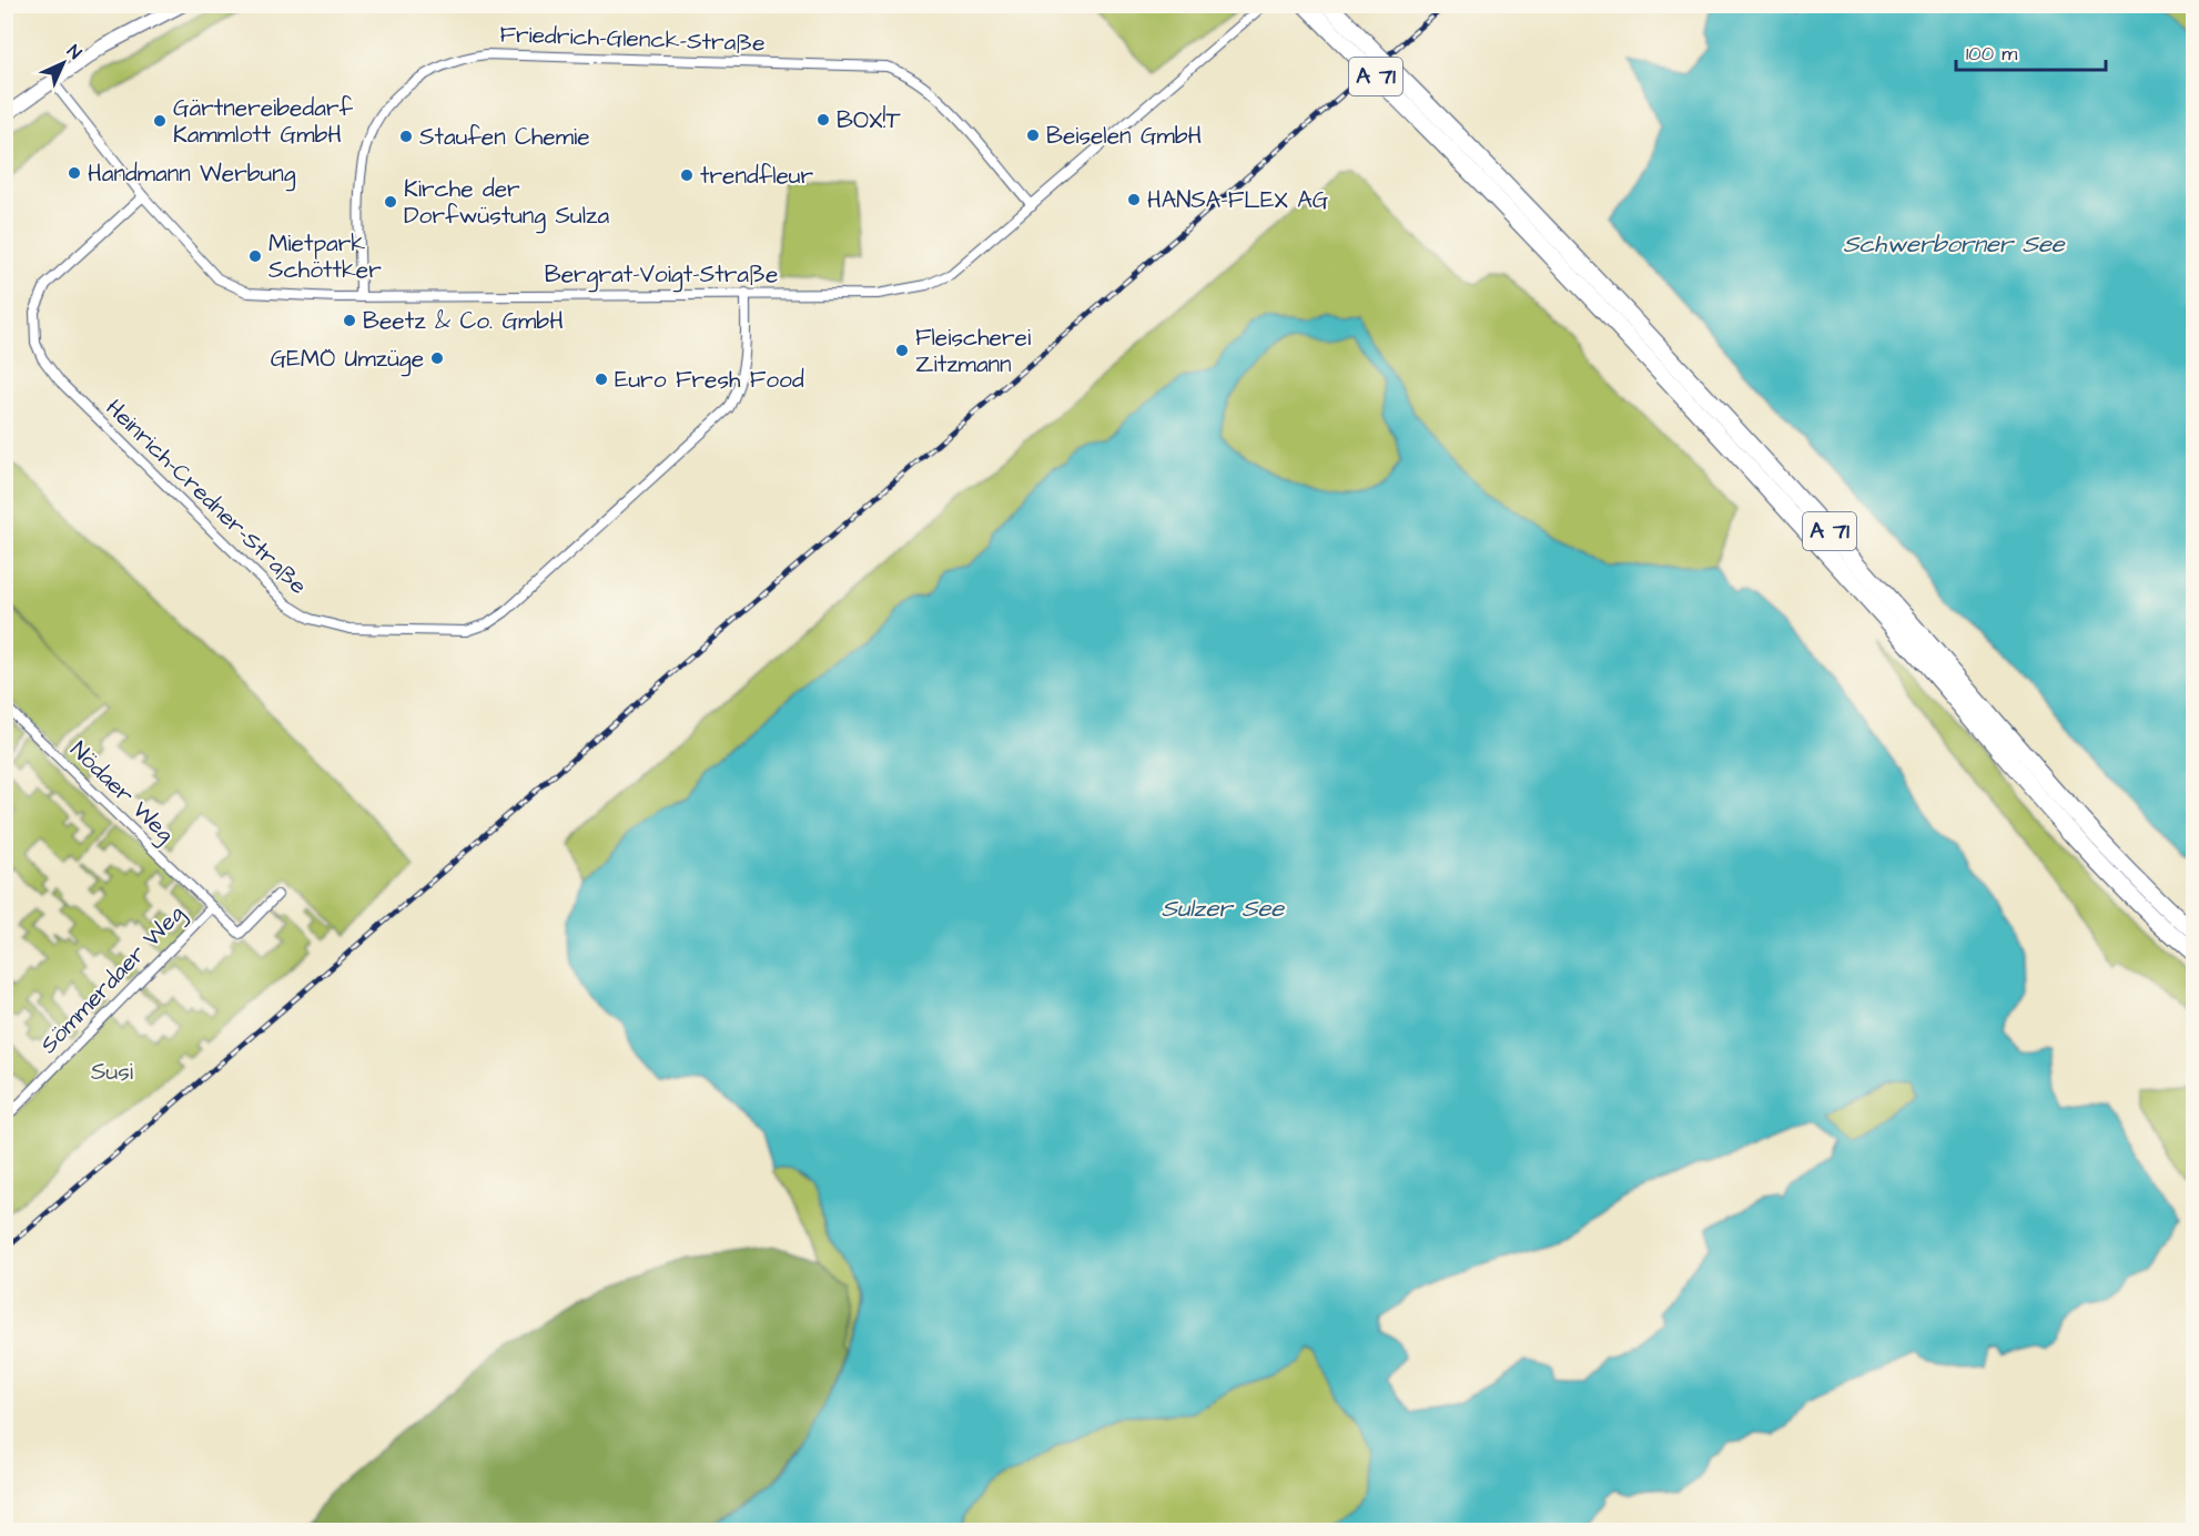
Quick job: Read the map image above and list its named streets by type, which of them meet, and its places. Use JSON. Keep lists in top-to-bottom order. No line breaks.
{"streets":{"highway":["A 71"],"street":["Friedrich-Glenck-Straße","Bergrat-Voigt-Straße","Heinrich-Credner-Straße","Nödaer Weg","Sömmerdaer Weg"]},"crossings":[["Friedrich-Glenck-Straße","Bergrat-Voigt-Straße"],["Bergrat-Voigt-Straße","Heinrich-Credner-Straße"],["Nödaer Weg","Sömmerdaer Weg"]],"water":["Schwerborner See","Sulzer See"],"parks":["Susi"],"places":["BOX!T","Gärtnereibedarf Kammlott GmbH","Beiselen GmbH","Staufen Chemie","Handmann Werbung","trendfleur","HANSA-FLEX AG","Kirche der Dorfwüstung Sulza","Mietpark Schöttker","Beetz & Co. GmbH","Fleischerei Zitzmann","GEMÖ Umzüge","Euro Fresh Food"],"scale_bar":"100 m","north":"top right"}
